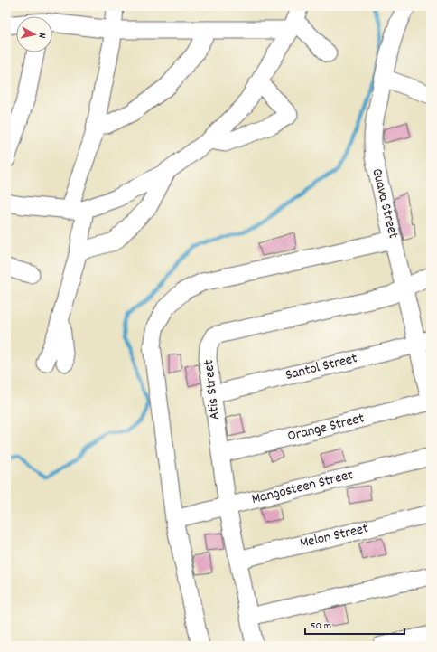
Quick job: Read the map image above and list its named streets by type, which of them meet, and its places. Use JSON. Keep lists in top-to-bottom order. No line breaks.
{"streets":{"street":["Guava Street","Santol Street","Atis Street","Orange Street","Mangosteen Street","Melon Street"]},"crossings":[["Guava Street","Santol Street"],["Guava Street","Atis Street"],["Guava Street","Orange Street"],["Santol Street","Atis Street"],["Atis Street","Orange Street"],["Atis Street","Mangosteen Street"],["Atis Street","Melon Street"]],"scale_bar":"50 m","north":"right"}
